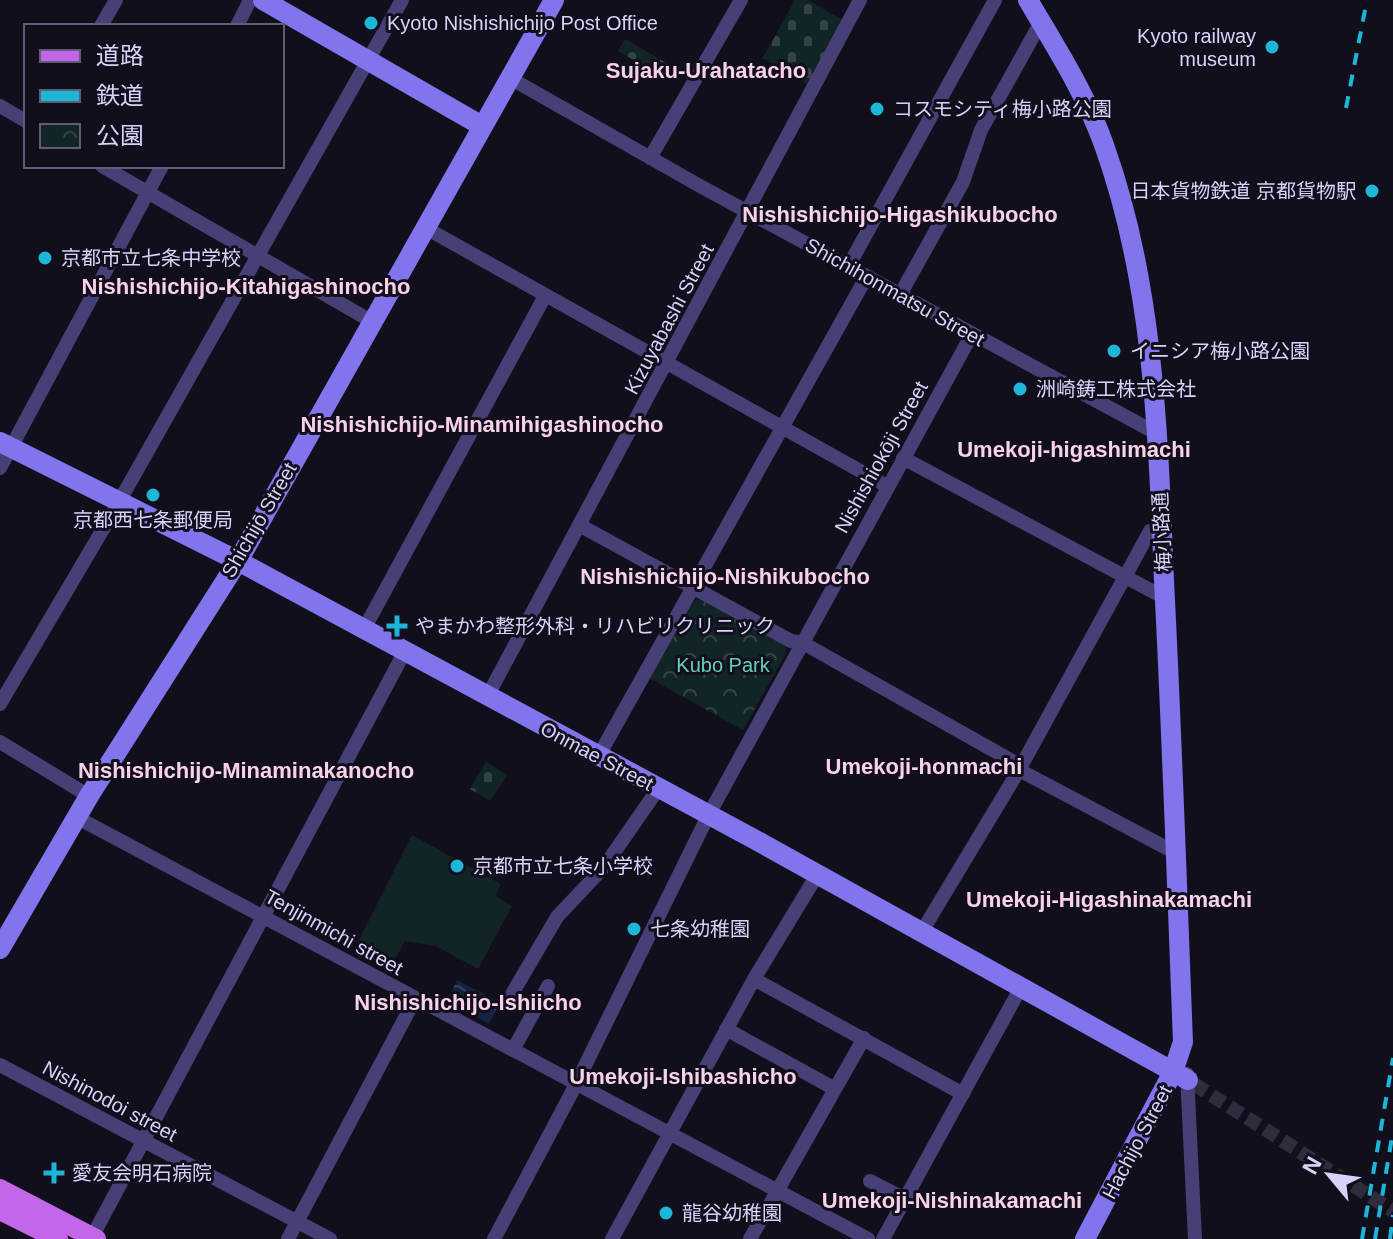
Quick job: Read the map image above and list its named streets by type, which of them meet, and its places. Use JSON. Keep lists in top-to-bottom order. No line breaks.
{"streets":{"street":["Shichihonmatsu Street","Kizuyabashi Street","Nishishiokōji Street","Shichijō Street","梅小路通","Onmae Street","Tenjinmichi street","Nishinodoi street","Hachijo Street"]},"crossings":[["Shichihonmatsu Street","Kizuyabashi Street"],["Shichihonmatsu Street","Nishishiokōji Street"],["Shichihonmatsu Street","Shichijō Street"],["Shichihonmatsu Street","梅小路通"],["Kizuyabashi Street","Onmae Street"],["Nishishiokōji Street","Onmae Street"],["Nishishiokōji Street","Tenjinmichi street"],["Shichijō Street","Onmae Street"],["Shichijō Street","Tenjinmichi street"],["梅小路通","Hachijo Street"],["Onmae Street","Hachijo Street"]],"districts":["Sujaku-Urahatacho","Nishishichijo-Higashikubocho","Nishishichijo-Kitahigashinocho","Nishishichijo-Minamihigashinocho","Umekoji-higashimachi","Nishishichijo-Nishikubocho","Umekoji-honmachi","Nishishichijo-Minaminakanocho","Umekoji-Higashinakamachi","Nishishichijo-Ishiicho","Umekoji-Ishibashicho","Umekoji-Nishinakamachi"],"parks":["Kubo Park"],"places":{"other":["Kyoto Nishishichijo Post Office","Kyoto railway museum","コスモシティ梅小路公園","日本貨物鉄道 京都貨物駅","京都市立七条中学校","イニシア梅小路公園","洲崎鋳工株式会社","京都西七条郵便局","京都市立七条小学校","七条幼稚園","龍谷幼稚園"],"health":["やまかわ整形外科・リハビリクリニック","愛友会明石病院"]},"legend":["道路","鉄道","公園"],"north":"top left"}
